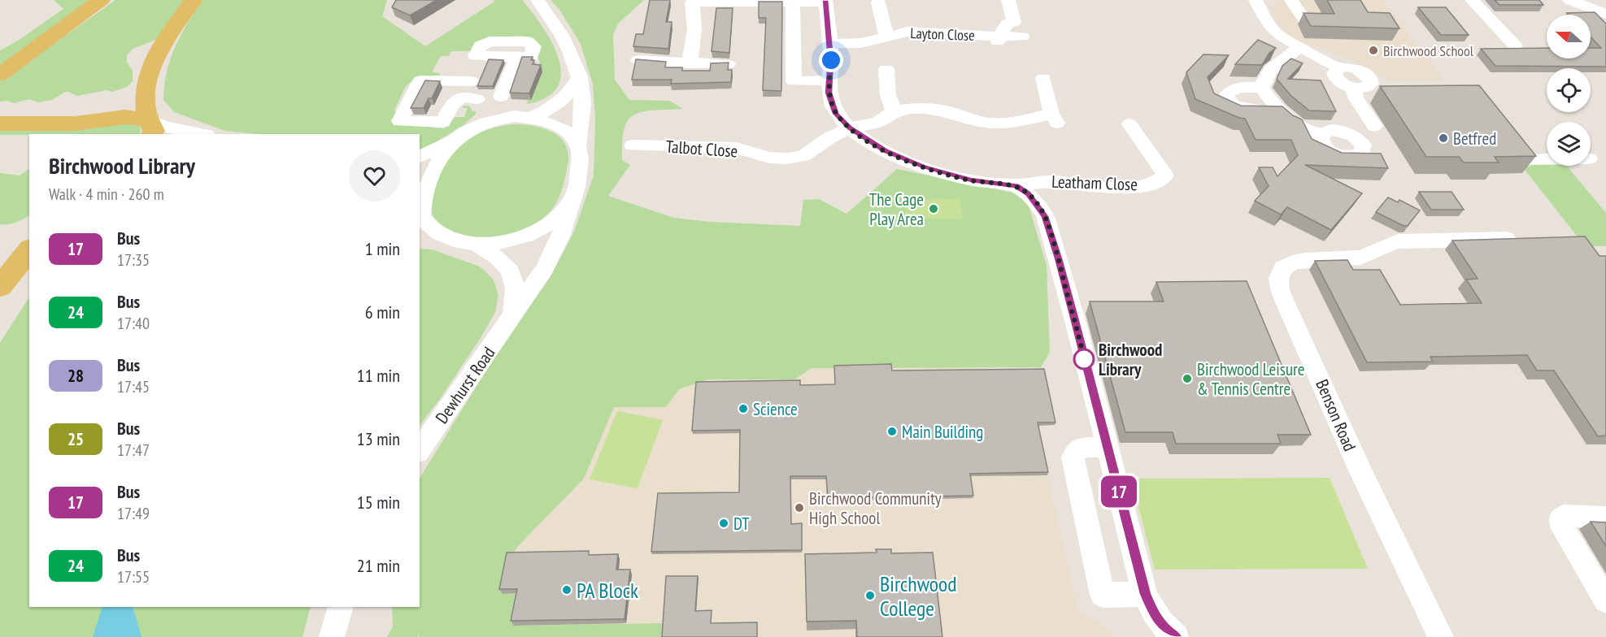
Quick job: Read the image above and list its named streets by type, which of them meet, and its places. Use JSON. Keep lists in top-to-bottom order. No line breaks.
{"streets":{"street":["Layton Close","Talbot Close","Leatham Close","Dewhurst Road","Benson Road"]},"places":["Birchwood School","Betfred","The Cage Play Area","Birchwood Library","Birchwood Leisure & Tennis Centre","Science","Main Building","Birchwood Community High School","DT","PA Block","Birchwood College"],"lines":["bus line 17"],"north":"left","page":{"on_map":"17","heading":["Birchwood Library","Walk · 4 min · 260 m"],"list":[{"mark":"17","name":"Bus","note":"17:35","value":"1 min"},{"mark":"24","name":"Bus","note":"17:40","value":"6 min"},{"mark":"28","name":"Bus","note":"17:45","value":"11 min"},{"mark":"25","name":"Bus","note":"17:47","value":"13 min"},{"mark":"17","name":"Bus","note":"17:49","value":"15 min"},{"mark":"24","name":"Bus","note":"17:55","value":"21 min"}]}}
